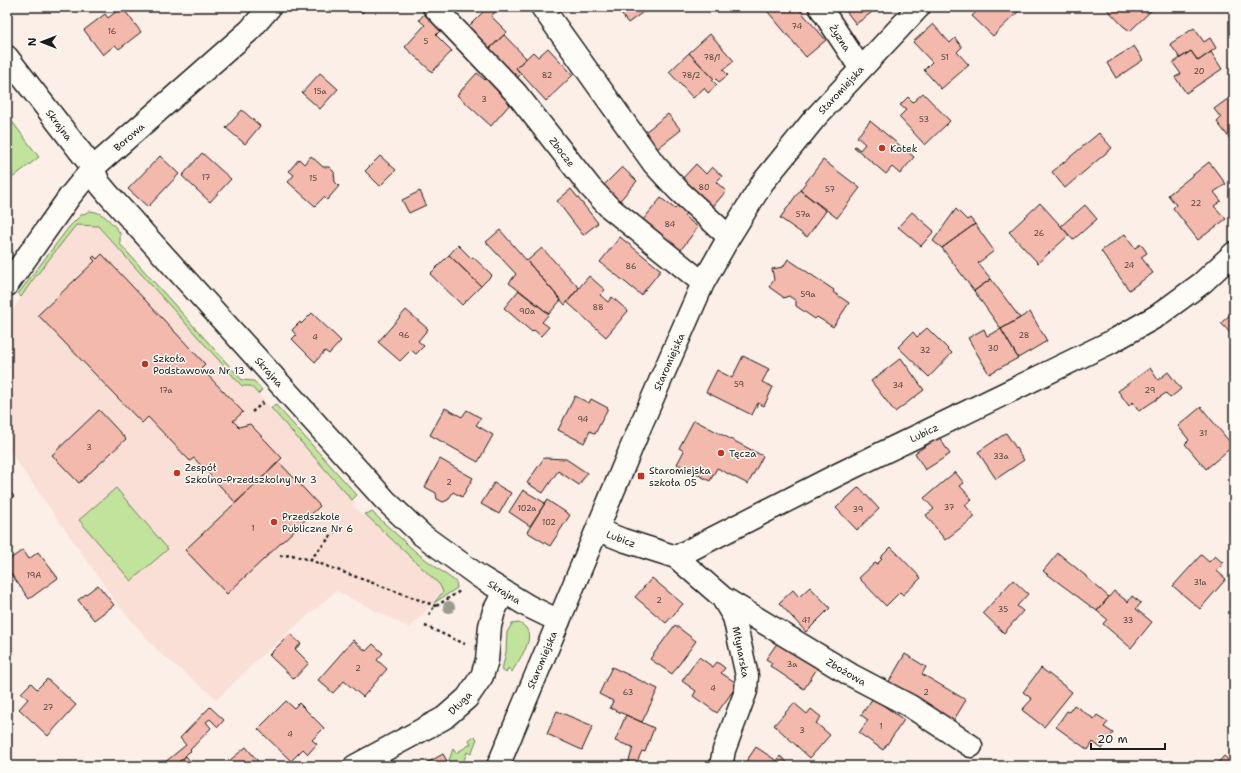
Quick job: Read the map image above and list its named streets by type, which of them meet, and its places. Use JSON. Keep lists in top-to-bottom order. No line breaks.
{"streets":{"street":["Żyzna","Staromiejska","Skrajna","Borowa","Zbocze","Lubicz","Młynarska","Zbożowa","Długa"]},"crossings":[["Żyzna","Staromiejska"],["Staromiejska","Skrajna"],["Staromiejska","Zbocze"],["Staromiejska","Lubicz"],["Skrajna","Borowa"],["Skrajna","Długa"],["Lubicz","Młynarska"],["Młynarska","Zbożowa"]],"places":{"other":["Kotek","Szkoła Podstawowa Nr 13","Tęcza","Zespół Szkolno-Przedszkolny Nr 3","Przedszkole Publiczne Nr 6"],"transit":["Staromiejska szkoła 05"]},"house_numbers":["74","16","5","78/1","51","20","82","78/2","15a","3","53","17","15","80","57","22","57a","84","26","24","86","59a","88","90a","96","28","4","30","32","59","34","17a","29","94","31","3","33a","2","37","102a","39","102","1","19A","31a","2","35","41","33","3a","2","4","63","2","27","1","3","4"],"scale_bar":"20 m","north":"left"}
